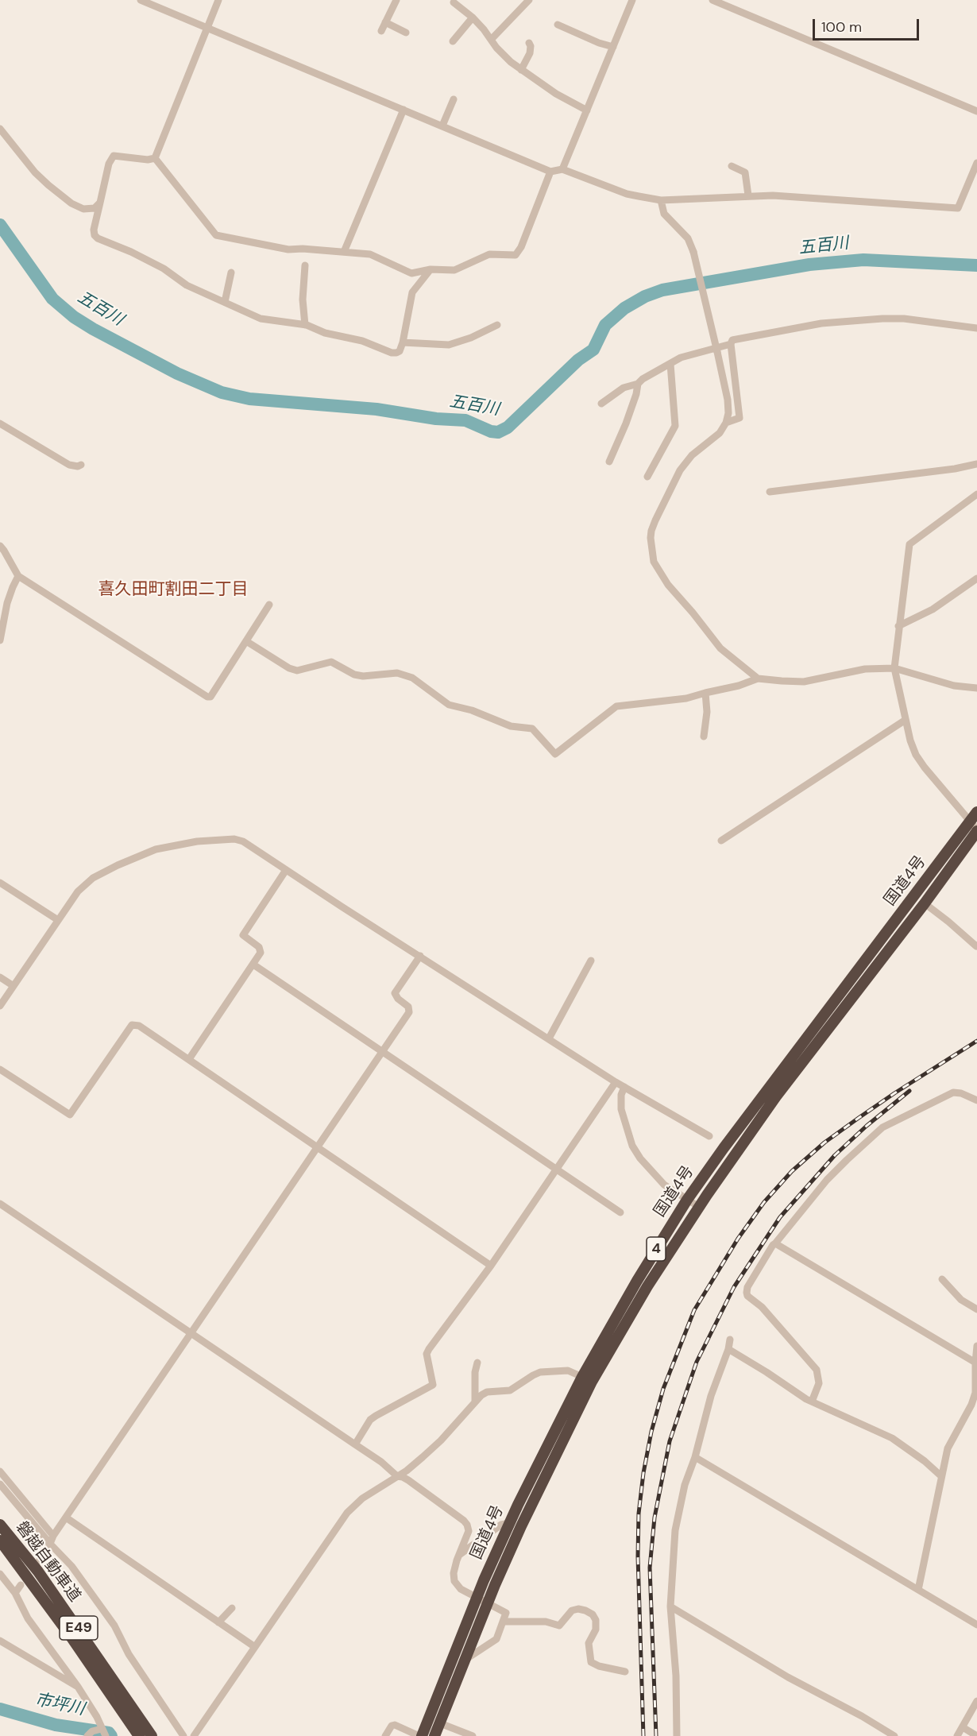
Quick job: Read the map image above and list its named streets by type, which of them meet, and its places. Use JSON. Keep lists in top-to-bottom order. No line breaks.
{"streets":{"highway":["国道4号","4","磐越自動車道","E49"]},"districts":["喜久田町割田二丁目"],"water":["五百川","市坪川"],"scale_bar":"100 m"}
